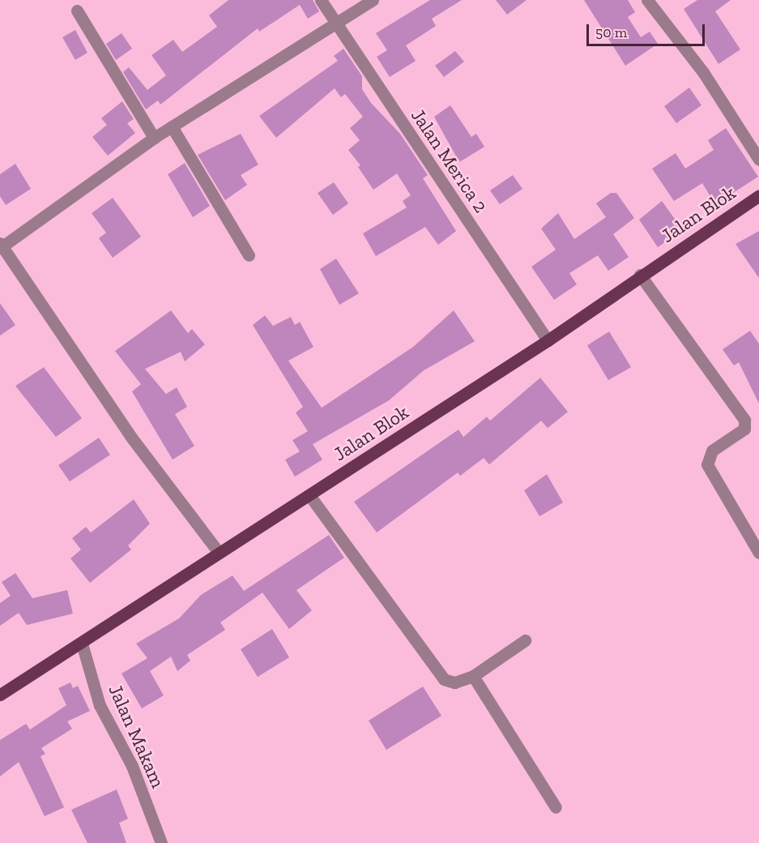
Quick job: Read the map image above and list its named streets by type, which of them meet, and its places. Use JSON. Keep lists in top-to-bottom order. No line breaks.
{"streets":{"main road":["Jalan Blok"],"street":["Jalan Merica 2","Jalan Makam"]},"crossings":[["Jalan Merica 2","Jalan Blok"],["Jalan Blok","Jalan Makam"]],"scale_bar":"50 m"}
